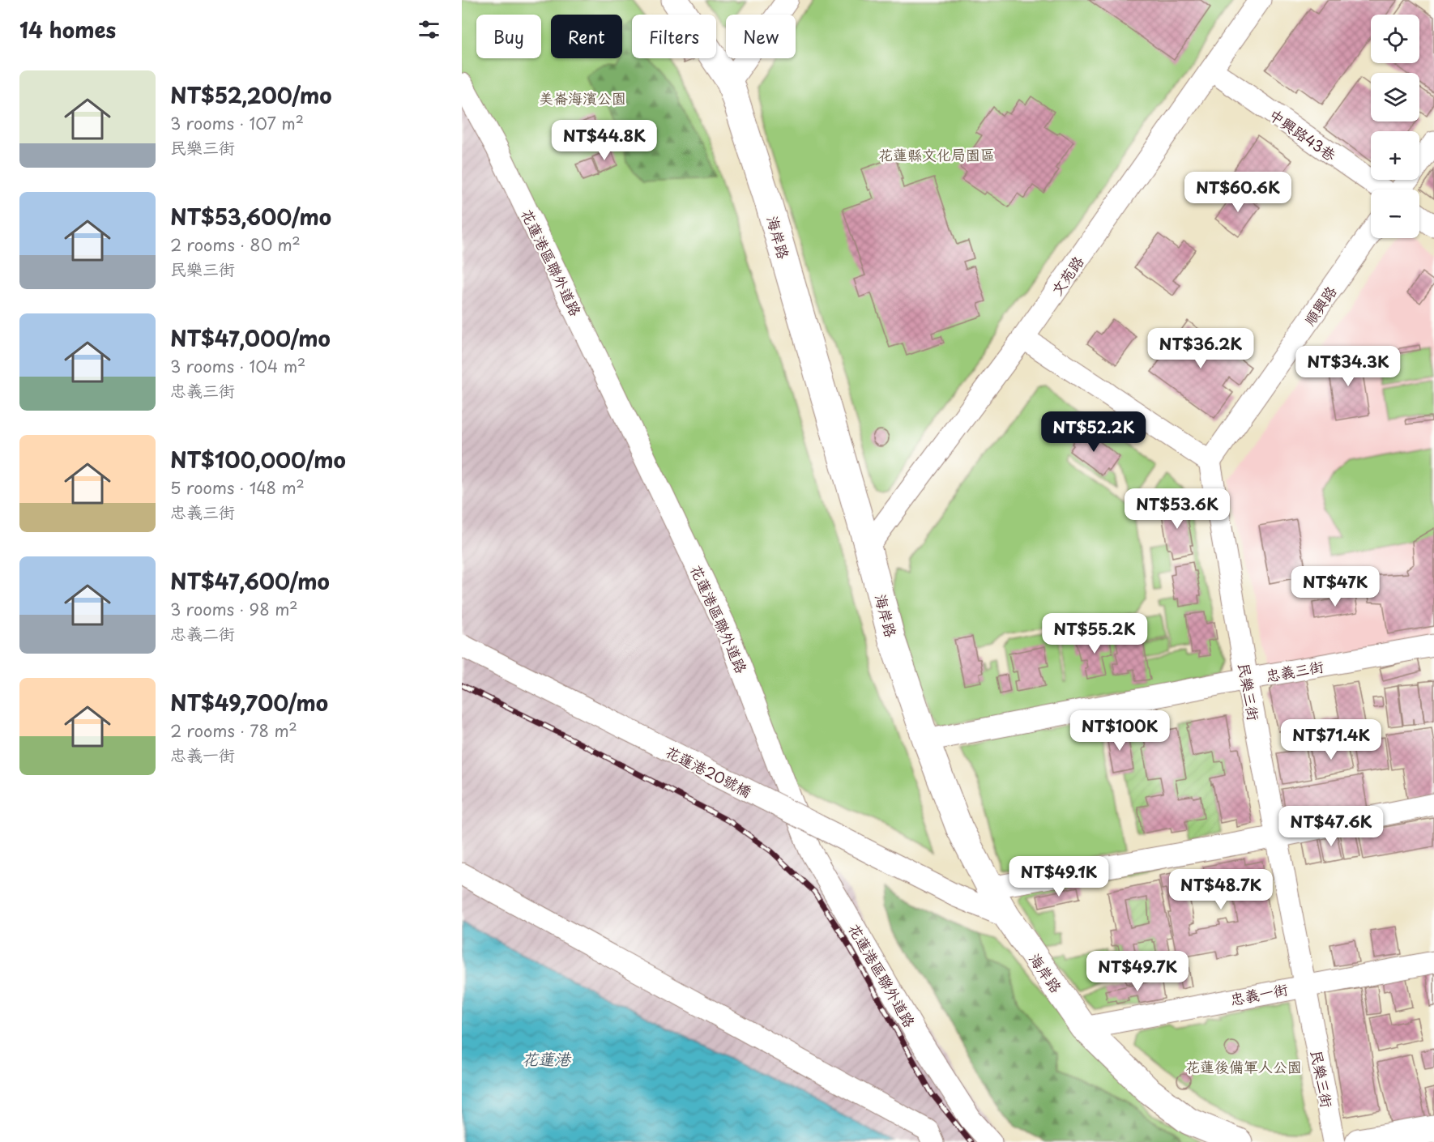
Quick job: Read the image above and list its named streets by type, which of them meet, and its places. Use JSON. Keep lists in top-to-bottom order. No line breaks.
{"streets":{"main road":["海岸路"],"street":["中興路43巷","花蓮港區聯外道路","文苑路","順興路","忠義三街","民樂三街","花蓮港20號橋","忠義一街"]},"crossings":[["中興路43巷","文苑路"],["海岸路","文苑路"],["海岸路","忠義三街"],["海岸路","花蓮港20號橋"],["海岸路","忠義一街"],["順興路","民樂三街"],["忠義三街","民樂三街"],["民樂三街","忠義一街"]],"water":["花蓮港"],"parks":["美崙海濱公園","花蓮縣文化局園區","花蓮後備軍人公園"],"page":{"heading":"14 homes","map_buttons":["+","−"],"chip":["Buy","Rent","Filters","New"],"list":[{"name":"NT$52,200/mo","note":"3 rooms · 107 m² · 民樂三街"},{"name":"NT$53,600/mo","note":"2 rooms · 80 m² · 民樂三街"},{"name":"NT$47,000/mo","note":"3 rooms · 104 m² · 忠義三街"},{"name":"NT$100,000/mo","note":"5 rooms · 148 m² · 忠義三街"},{"name":"NT$47,600/mo","note":"3 rooms · 98 m² · 忠義二街"},{"name":"NT$49,700/mo","note":"2 rooms · 78 m² · 忠義一街"}],"price":["NT$44.8K","NT$60.6K","NT$36.2K","NT$34.3K","NT$52.2K","NT$53.6K","NT$47K","NT$55.2K","NT$100K","NT$71.4K","NT$47.6K","NT$49.1K","NT$48.7K","NT$49.7K"]}}
